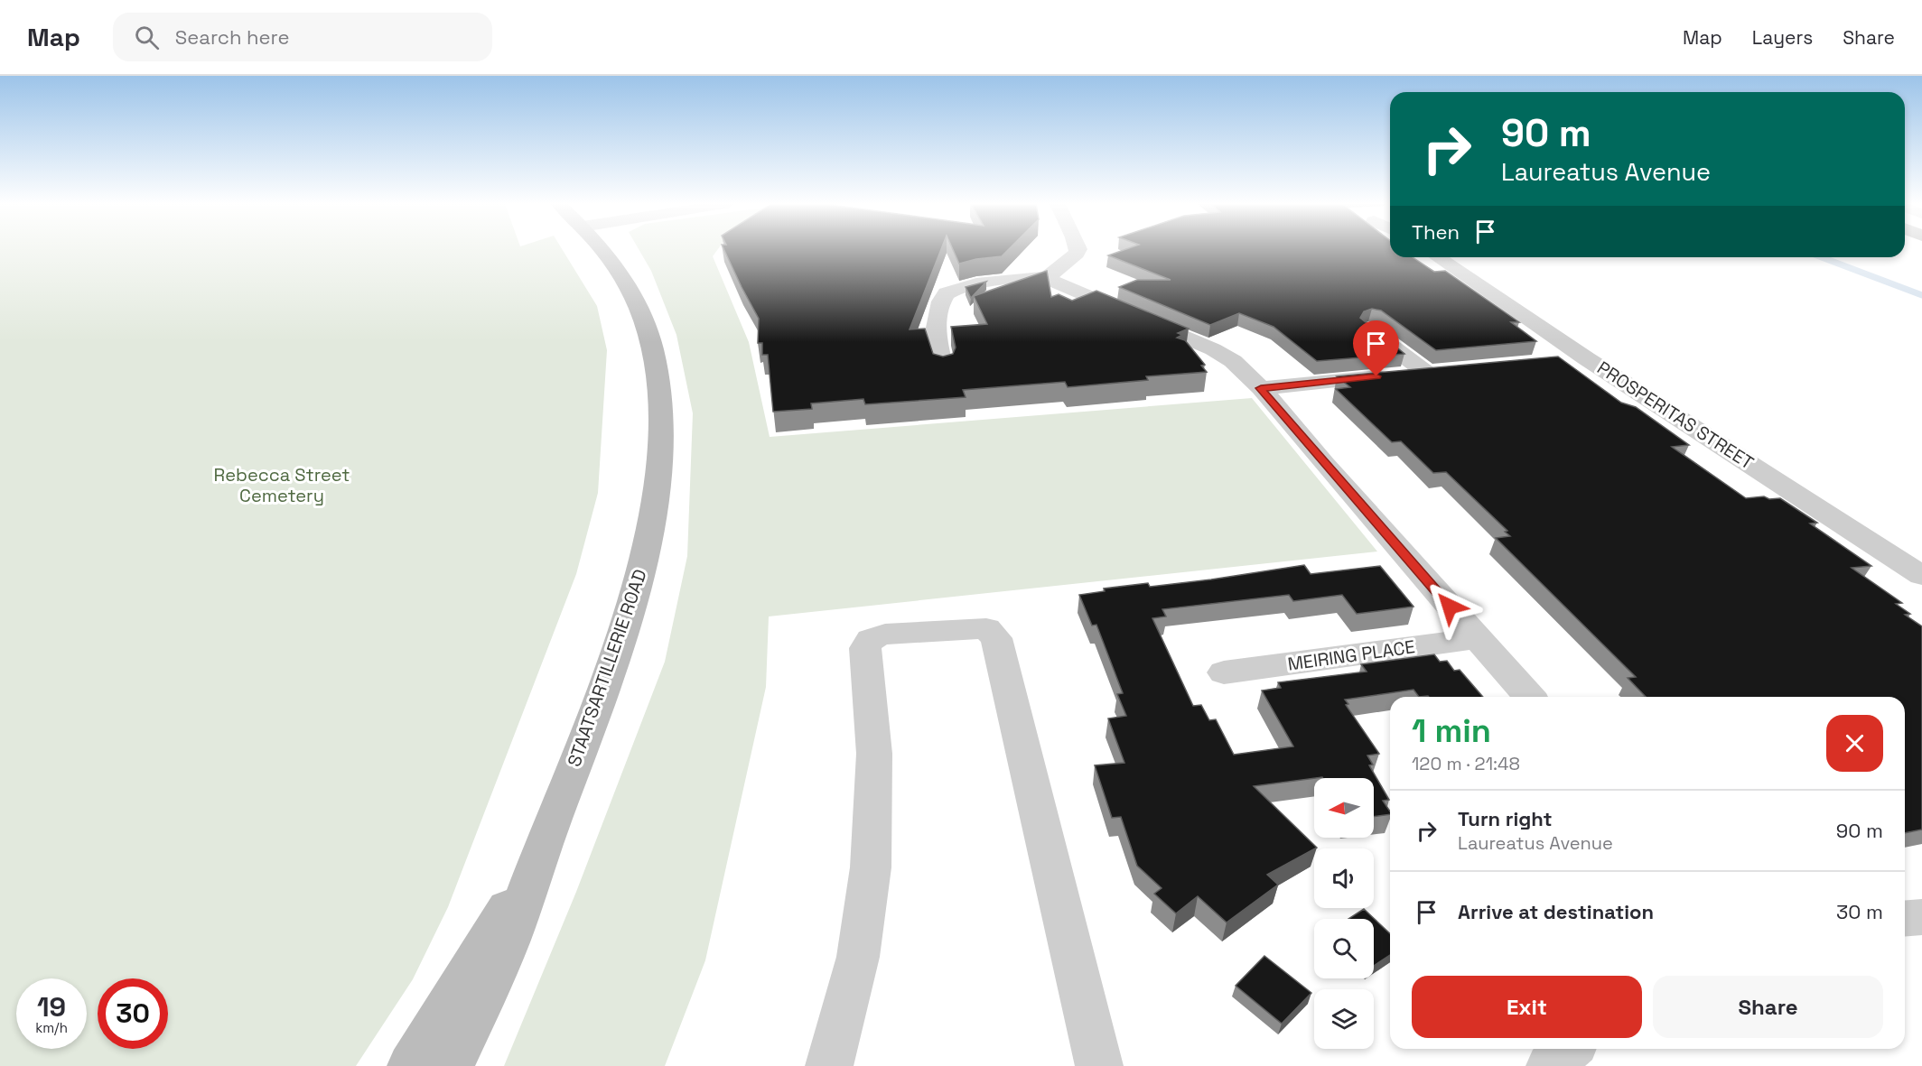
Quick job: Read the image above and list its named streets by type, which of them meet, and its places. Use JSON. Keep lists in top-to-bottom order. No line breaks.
{"streets":{"street":["PROSPERITAS STREET","MEIRING PLACE","STAATSARTILLERIE ROAD"]},"parks":["Rebecca Street Cemetery"],"north":"left","page":{"header":"Map","search":"Search here","nav":["Map","Layers","Share"],"turn":["90 m","Laureatus Avenue"],"then":"Then","heading":["1 min","120 m · 21:48"],"list":[{"name":"Turn right","note":"Laureatus Avenue","value":"90 m"},{"name":"Arrive at destination","value":"30 m"}],"buttons":["Exit","Share"],"speed":"19 km/h","limit":"30"}}
